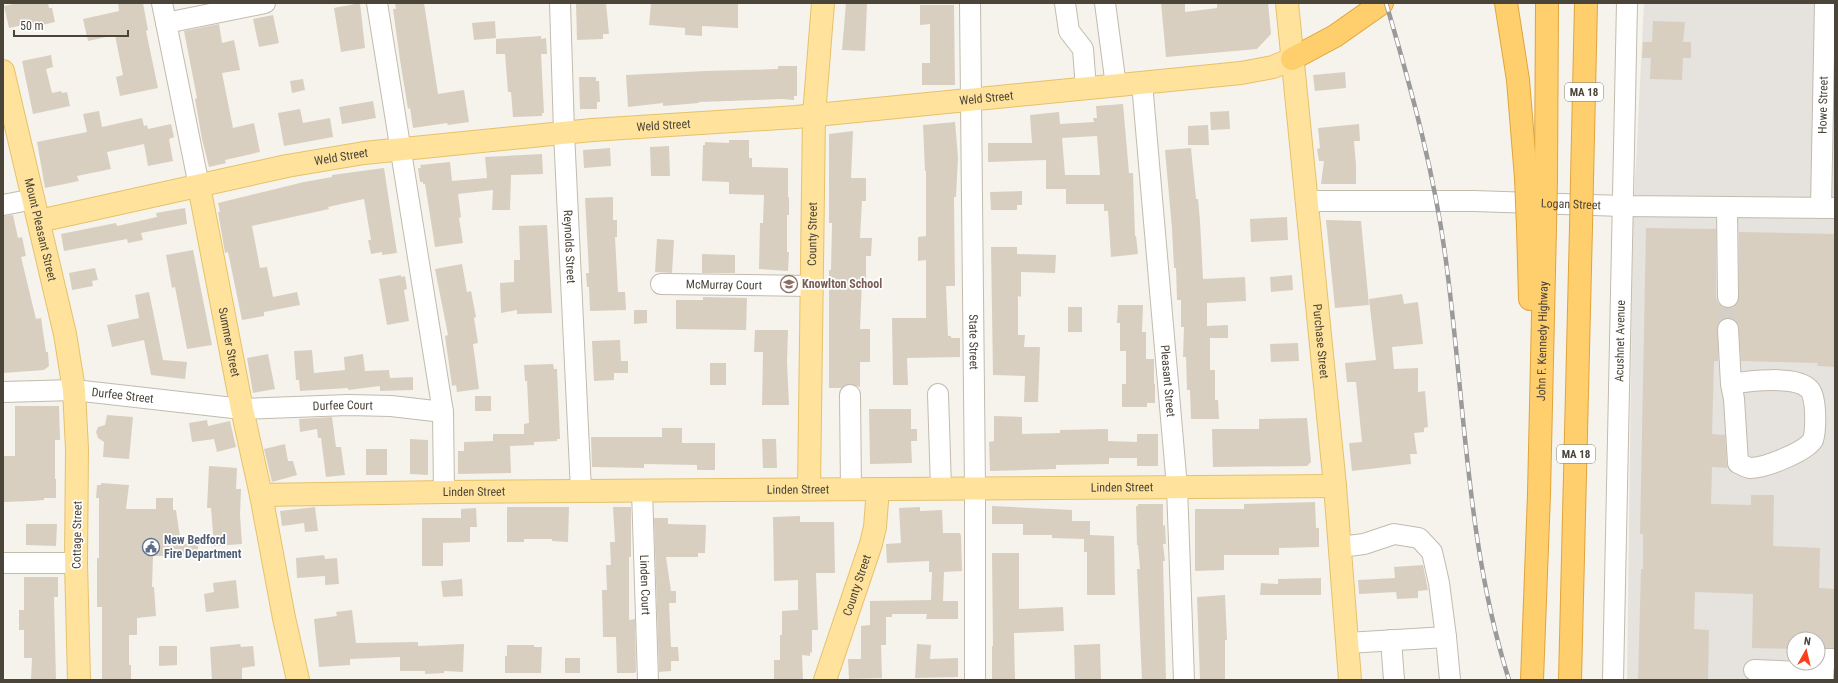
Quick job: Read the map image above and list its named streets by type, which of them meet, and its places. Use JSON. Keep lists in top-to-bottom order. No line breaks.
{"streets":{"highway":["MA 18","John F. Kennedy Highway"],"main road":["Weld Street","Mount Pleasant Street","County Street","Purchase Street","Summer Street","Linden Street","Cottage Street"],"street":["Howe Street","Logan Street","Reynolds Street","McMurray Court","State Street","Acushnet Avenue","Pleasant Street","Durfee Street","Durfee Court","Linden Court"]},"crossings":[["Weld Street","Mount Pleasant Street"],["Weld Street","County Street"],["Weld Street","Reynolds Street"],["Weld Street","State Street"],["Weld Street","Purchase Street"],["Weld Street","Summer Street"],["Weld Street","Pleasant Street"],["Howe Street","Logan Street"],["Logan Street","Purchase Street"],["Logan Street","Acushnet Avenue"],["Mount Pleasant Street","Durfee Street"],["Mount Pleasant Street","Cottage Street"],["County Street","McMurray Court"],["County Street","Linden Street"],["Reynolds Street","Linden Street"],["State Street","Linden Street"],["Purchase Street","Linden Street"],["Summer Street","Durfee Street"],["Summer Street","Durfee Court"],["Summer Street","Linden Street"],["Pleasant Street","Linden Street"],["Durfee Street","Durfee Court"],["Durfee Street","Cottage Street"],["Linden Street","Linden Court"]],"places":{"school or university":["Knowlton School"],"public building":["New Bedford Fire Department"]},"scale_bar":"50 m","north":"top"}
